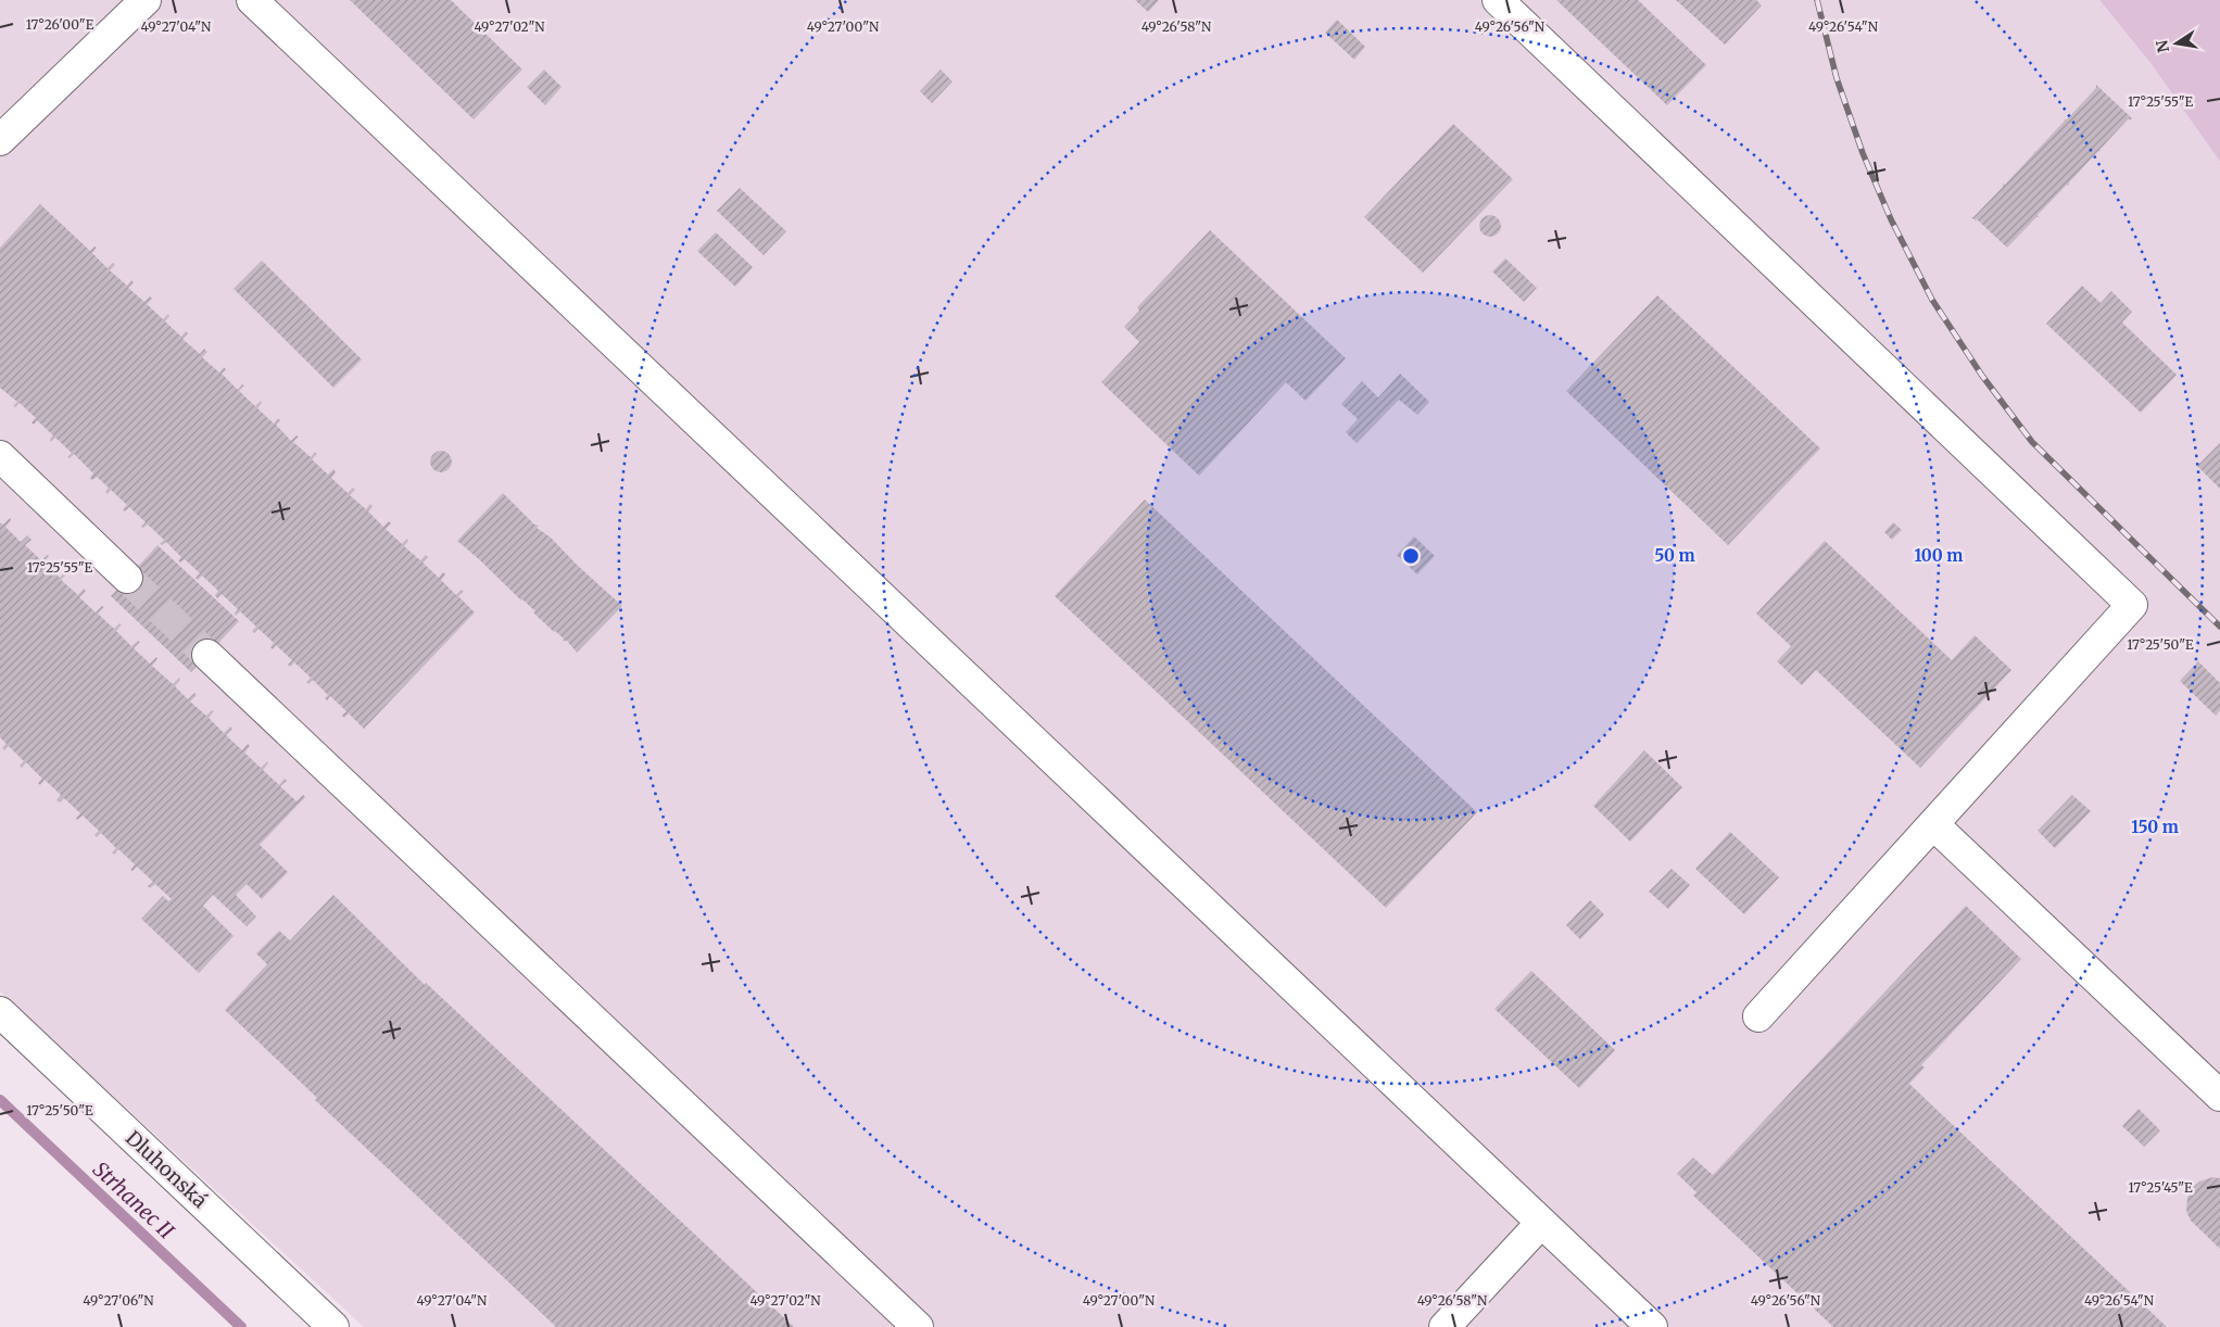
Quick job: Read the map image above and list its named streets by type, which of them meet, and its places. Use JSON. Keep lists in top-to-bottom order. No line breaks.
{"streets":{"street":["Dluhonská"]},"water":["Strhanec II"],"north":"left","coordinates":["17°26'00\"E","49°27'04\"N","49°27'02\"N","49°27'00\"N","49°26'58\"N","49°26'56\"N","49°26'54\"N","17°25'55\"E","17°25'50\"E","17°25'45\"E","49°27'06\"N"],"rings":["50 m","100 m","150 m"]}
